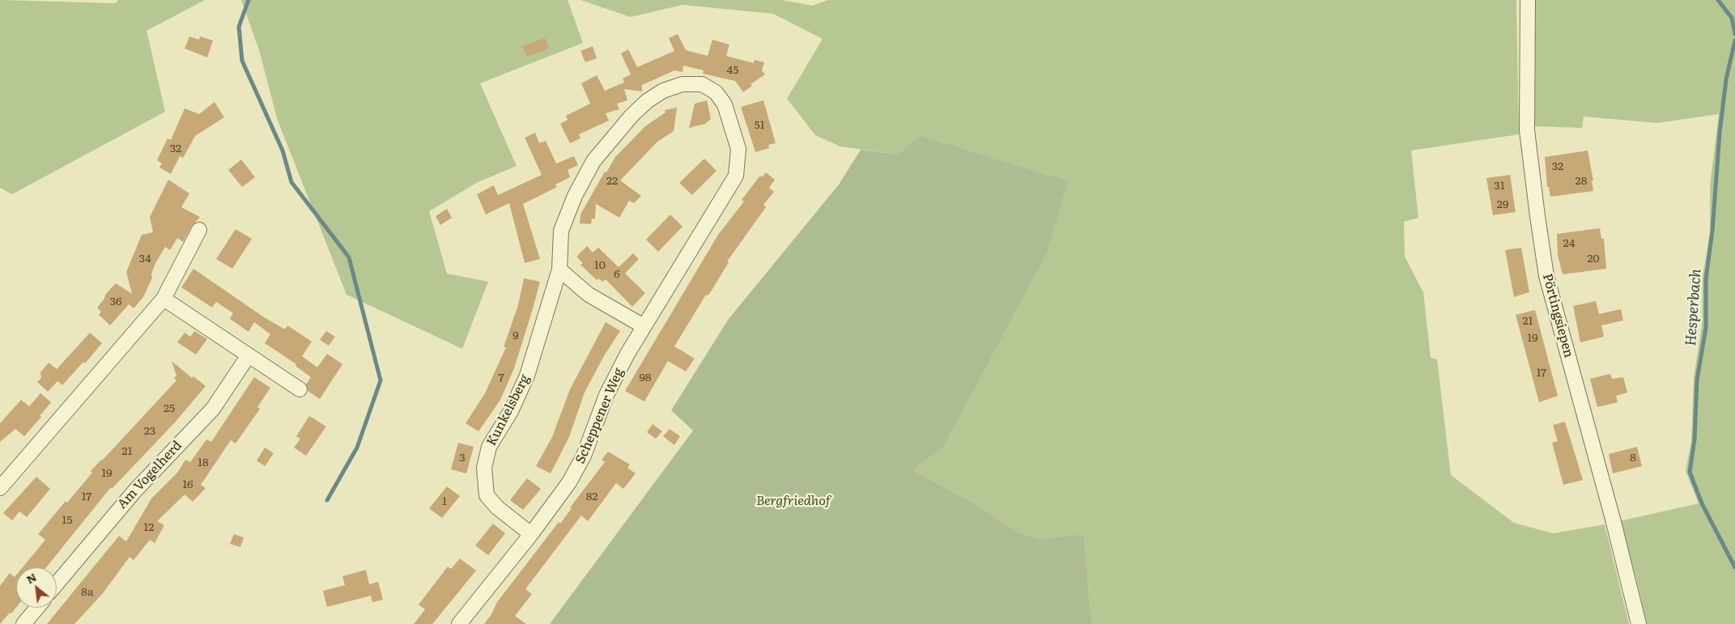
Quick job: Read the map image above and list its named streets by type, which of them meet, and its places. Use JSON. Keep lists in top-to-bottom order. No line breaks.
{"streets":{"street":["Pörtingsiepen","Kunkelsberg","Scheppener Weg","Am Vogelherd"]},"crossings":[["Kunkelsberg","Scheppener Weg"]],"water":["Hesperbach"],"parks":["Bergfriedhof"],"house_numbers":["45","51","32","32","22","28","31","29","24","34","20","10","6","36","21","9","19","17","7","98","25","23","21","3","8","18","19","16","17","82","1","15","12","8a"],"north":"top left"}
